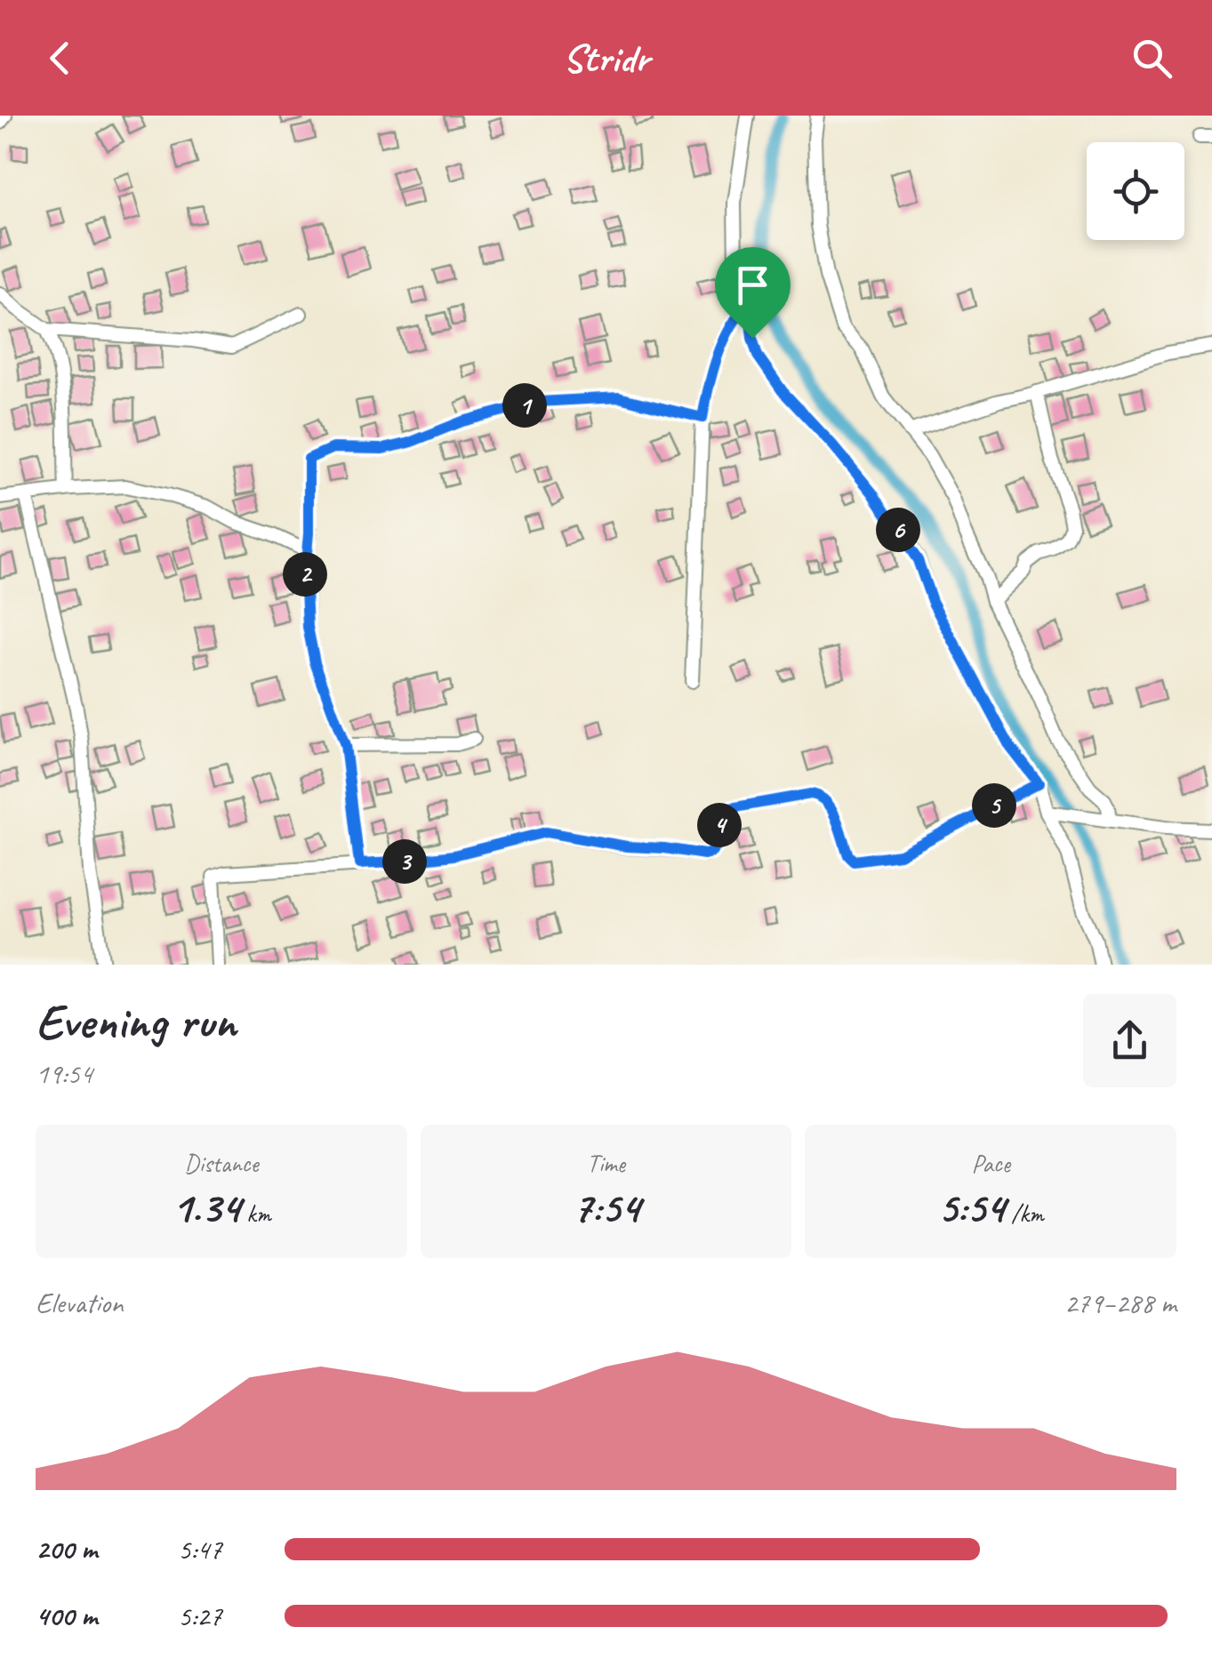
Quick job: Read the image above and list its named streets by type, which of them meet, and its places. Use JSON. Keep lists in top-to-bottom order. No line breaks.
{"page":{"header":"Stridr","pins":["1","6","2","5","4","3"],"heading":["Evening run","19:54"],"stats":[["Distance","1.34 km"],["Time","7:54"],["Pace","5:54 /km"]],"chart":["Elevation","279–288 m"],"list":[{"name":"200 m","note":"5:47"},{"name":"400 m","note":"5:27"}]}}
